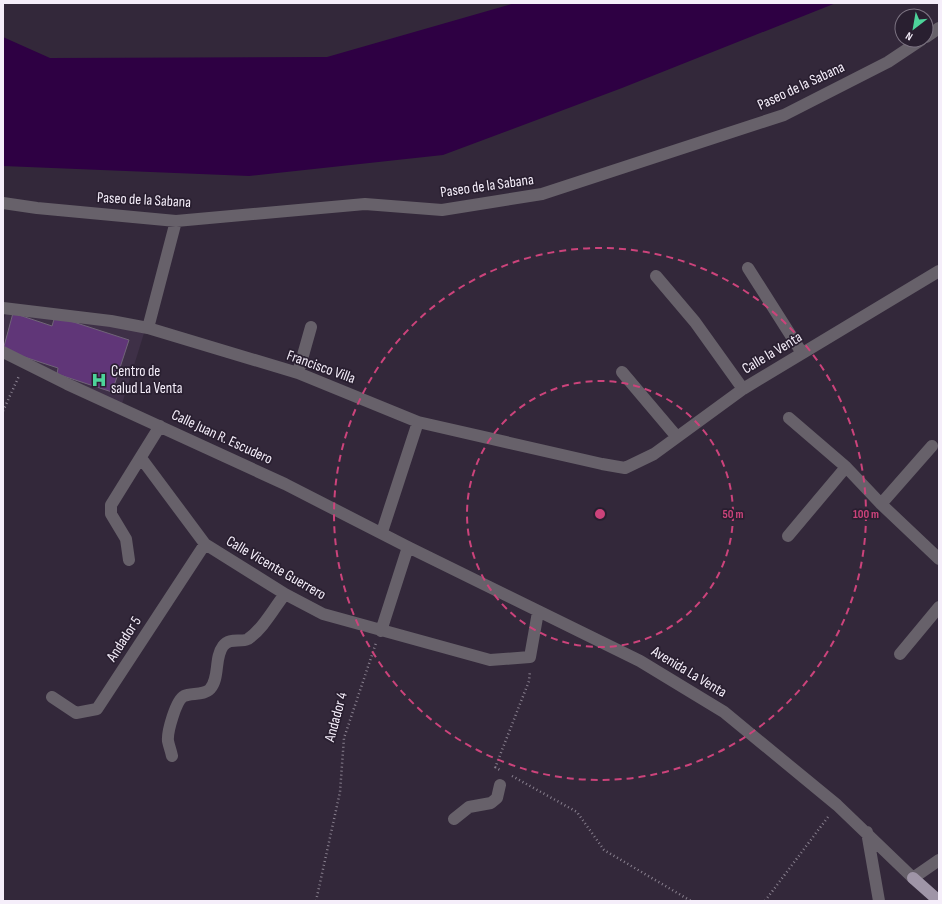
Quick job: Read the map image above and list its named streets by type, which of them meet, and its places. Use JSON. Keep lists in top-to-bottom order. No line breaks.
{"streets":{"main road":["Avenida La Venta"],"street":["Paseo de la Sabana","Calle la Venta","Francisco Villa","Calle Juan R. Escudero","Calle Vicente Guerrero","Andador 5"],"path":["Andador 4"]},"crossings":[["Calle la Venta","Francisco Villa"],["Calle Juan R. Escudero","Avenida La Venta"],["Calle Vicente Guerrero","Andador 5"],["Calle Vicente Guerrero","Andador 4"]],"places":{"hospital":["Centro de salud La Venta"]},"north":"bottom left","rings":["50 m","100 m"]}
